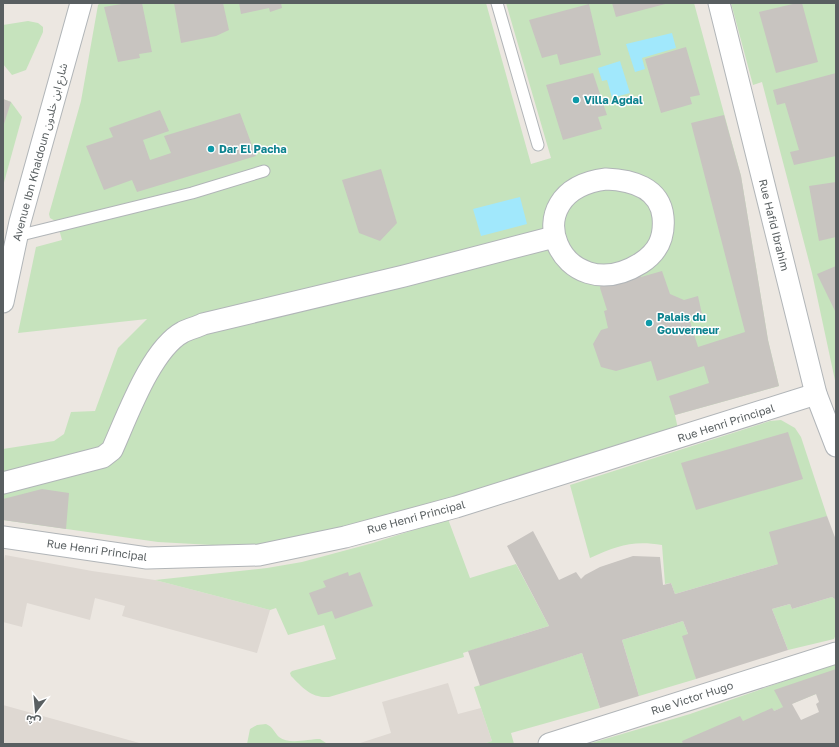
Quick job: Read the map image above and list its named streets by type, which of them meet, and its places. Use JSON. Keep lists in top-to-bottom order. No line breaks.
{"streets":{"street":["Avenue Ibn Khaldoun شارع ابن خلدون","Rue Hafid Ibrahim","Rue Henri Principal","Rue Victor Hugo"]},"crossings":[["Rue Hafid Ibrahim","Rue Henri Principal"]],"places":["Villa Agdal","Dar El Pacha","Palais du Gouverneur"],"north":"bottom"}
